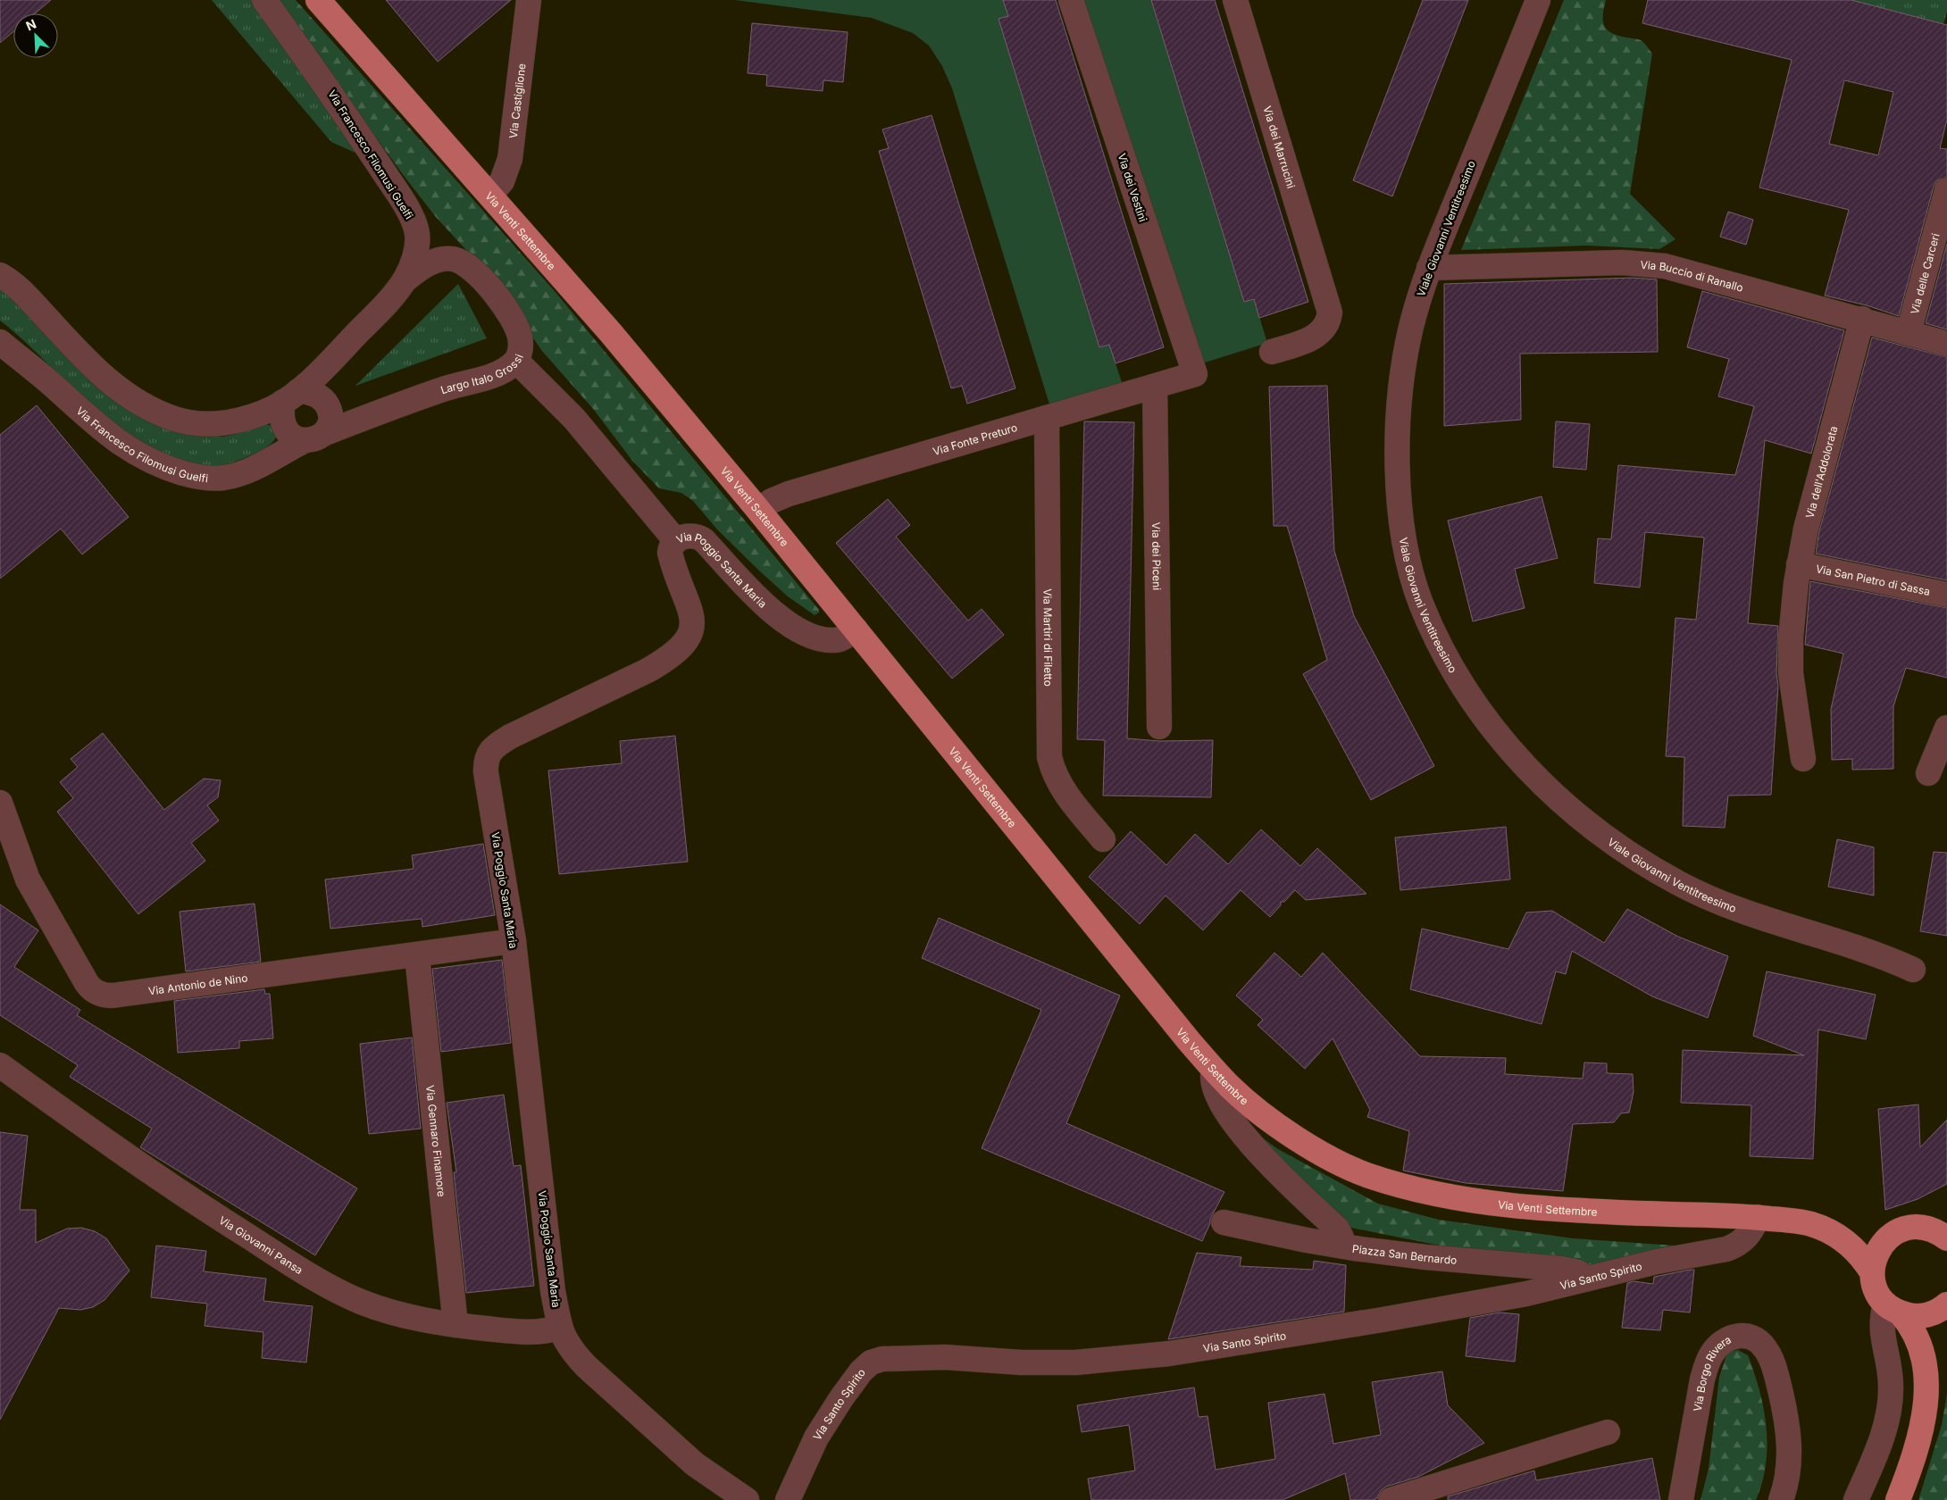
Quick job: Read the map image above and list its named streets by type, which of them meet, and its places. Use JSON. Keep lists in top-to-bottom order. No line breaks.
{"streets":{"main road":["Via Venti Settembre"],"street":["Via Castiglione","Via dei Marrucini","Via Francesco Filomusi Guelfi","Via dei Vestini","Viale Giovanni Ventitreesimo","Via delle Carceri","Via Buccio di Ranallo","Largo Italo Grossi","Via Fonte Preturo","Via dell'Addolorata","Via dei Piceni","Via Poggio Santa Maria","Via San Pietro di Sassa","Via Martiri di Filetto","Via Antonio de Nino","Via Gennaro Finamore","Via Giovanni Pansa","Piazza San Bernardo","Via Santo Spirito","Via Borgo Rivera"]},"crossings":[["Via Castiglione","Via Venti Settembre"],["Via Francesco Filomusi Guelfi","Largo Italo Grossi"],["Via dei Vestini","Via Fonte Preturo"],["Viale Giovanni Ventitreesimo","Via Buccio di Ranallo"],["Via Venti Settembre","Via Fonte Preturo"],["Via Venti Settembre","Via Poggio Santa Maria"],["Via Venti Settembre","Via Santo Spirito"],["Via delle Carceri","Via Buccio di Ranallo"],["Via Buccio di Ranallo","Via dell'Addolorata"],["Via Fonte Preturo","Via dei Piceni"],["Via Fonte Preturo","Via Martiri di Filetto"],["Via dell'Addolorata","Via San Pietro di Sassa"],["Via Poggio Santa Maria","Via Antonio de Nino"],["Via Poggio Santa Maria","Via Giovanni Pansa"],["Via Antonio de Nino","Via Gennaro Finamore"],["Via Gennaro Finamore","Via Giovanni Pansa"],["Piazza San Bernardo","Via Santo Spirito"]],"north":"top left"}
